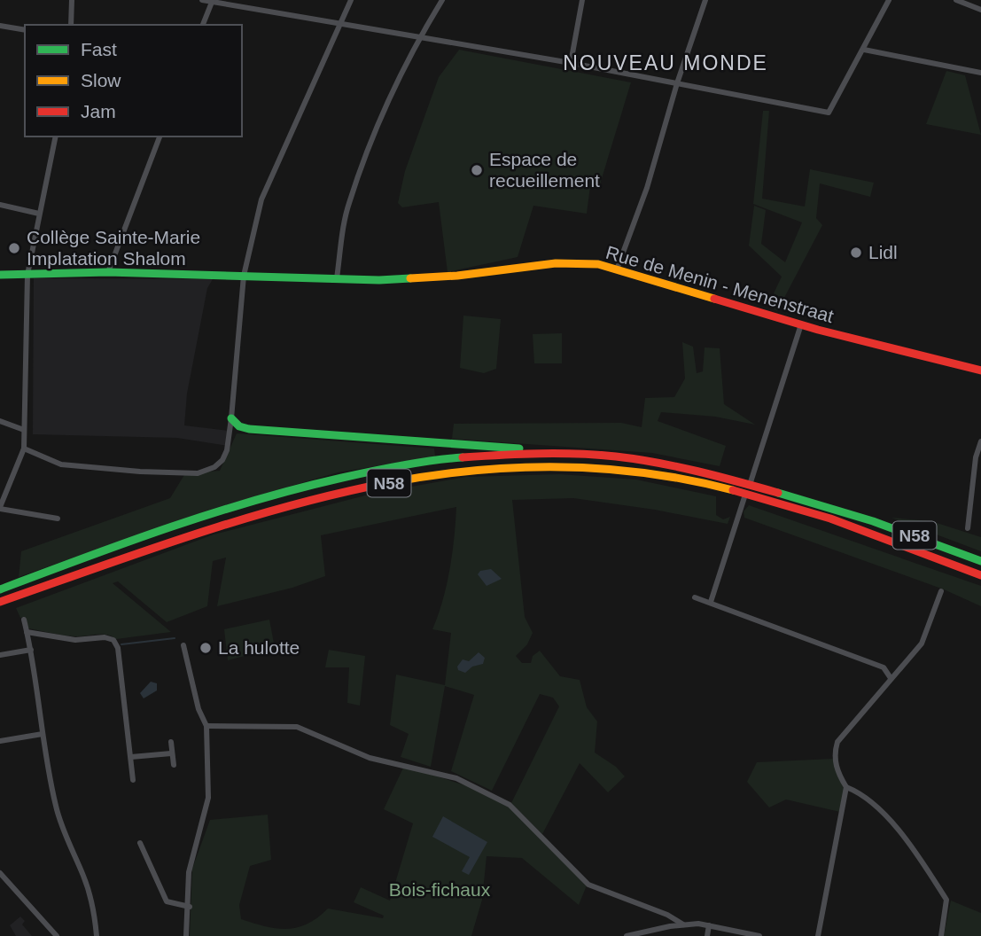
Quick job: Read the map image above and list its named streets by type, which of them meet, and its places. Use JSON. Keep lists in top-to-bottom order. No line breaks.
{"streets":{"main road":["Rue de Menin - Menenstraat","N58"]},"districts":["NOUVEAU MONDE"],"parks":["Bois-fichaux"],"places":["Espace de recueillement","Collège Sainte-Marie Implatation Shalom","Lidl","La hulotte"],"legend":["Fast","Slow","Jam"]}
